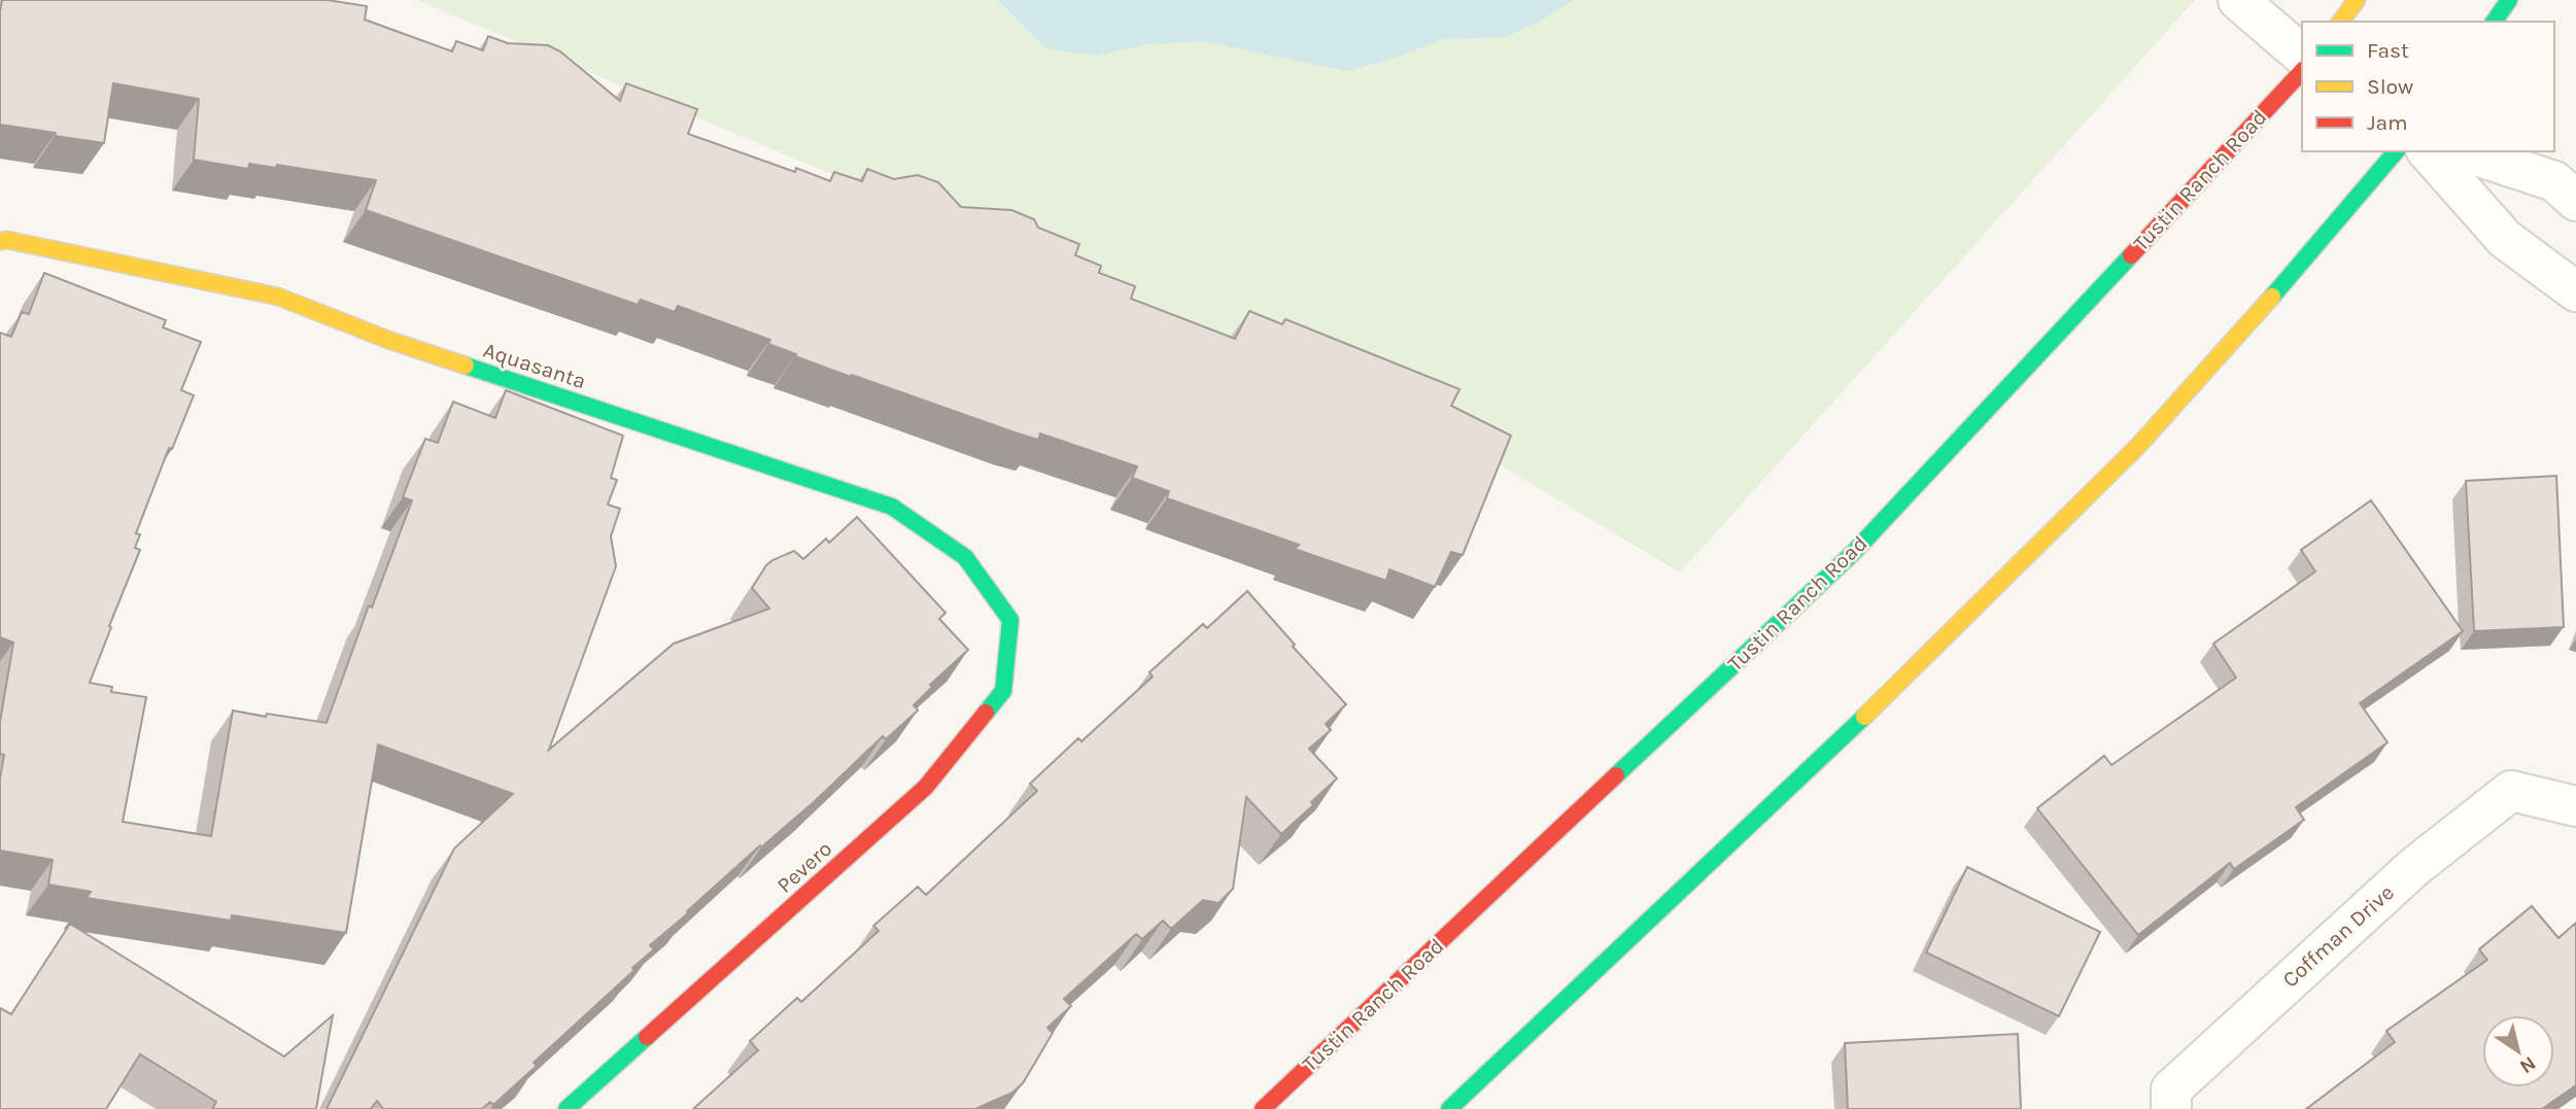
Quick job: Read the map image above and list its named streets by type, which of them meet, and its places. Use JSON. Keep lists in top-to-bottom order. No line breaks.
{"streets":{"main road":["Tustin Ranch Road","Aquasanta","Pevero"],"street":["Coffman Drive"]},"crossings":[["Aquasanta","Pevero"]],"legend":["Fast","Slow","Jam"],"north":"bottom right"}
